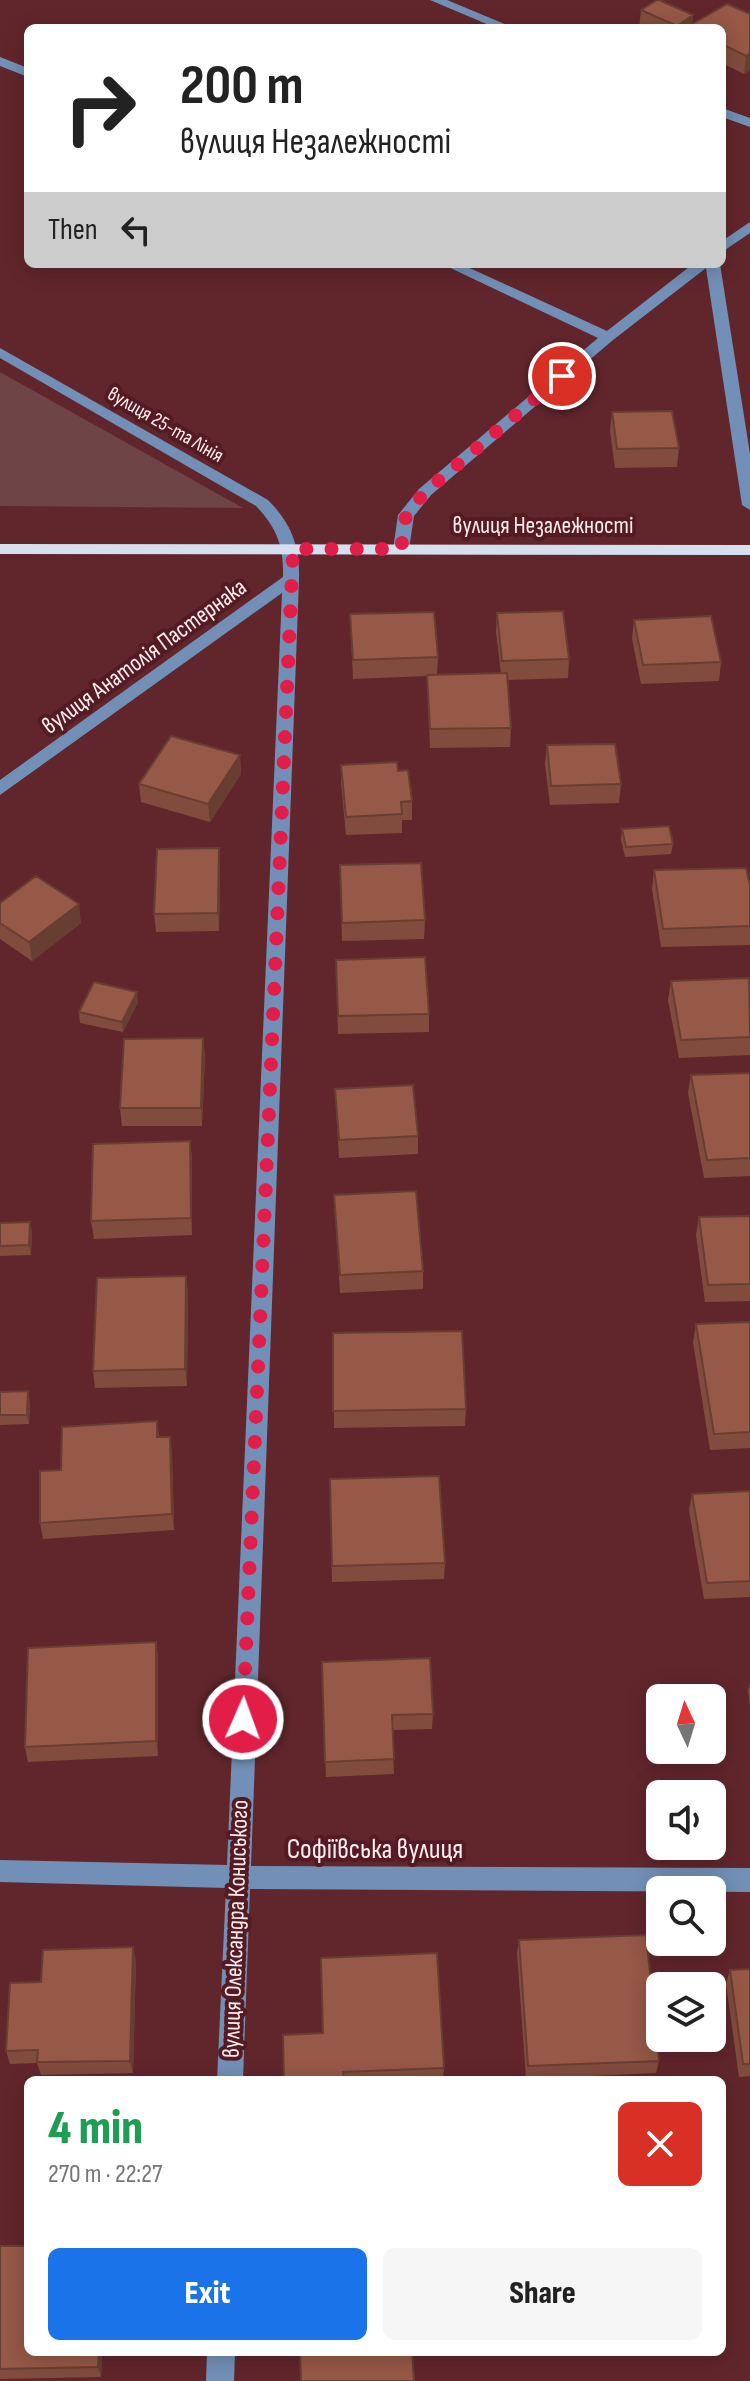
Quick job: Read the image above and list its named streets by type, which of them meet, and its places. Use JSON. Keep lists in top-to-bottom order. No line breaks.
{"streets":{"main road":["вулиця Незалежності"],"street":["вулиця 25-та Лінія","вулиця Анатолія Пастернака","Софіївська вулиця","вулиця Олександра Кониського"]},"crossings":[["вулиця 25-та Лінія","вулиця Незалежності"],["вулиця Анатолія Пастернака","вулиця Олександра Кониського"],["Софіївська вулиця","вулиця Олександра Кониського"]],"north":"top","page":{"turn":["200 m","вулиця Незалежності"],"then":"Then","heading":["4 min","270 m · 22:27"],"buttons":["Exit","Share"]}}
